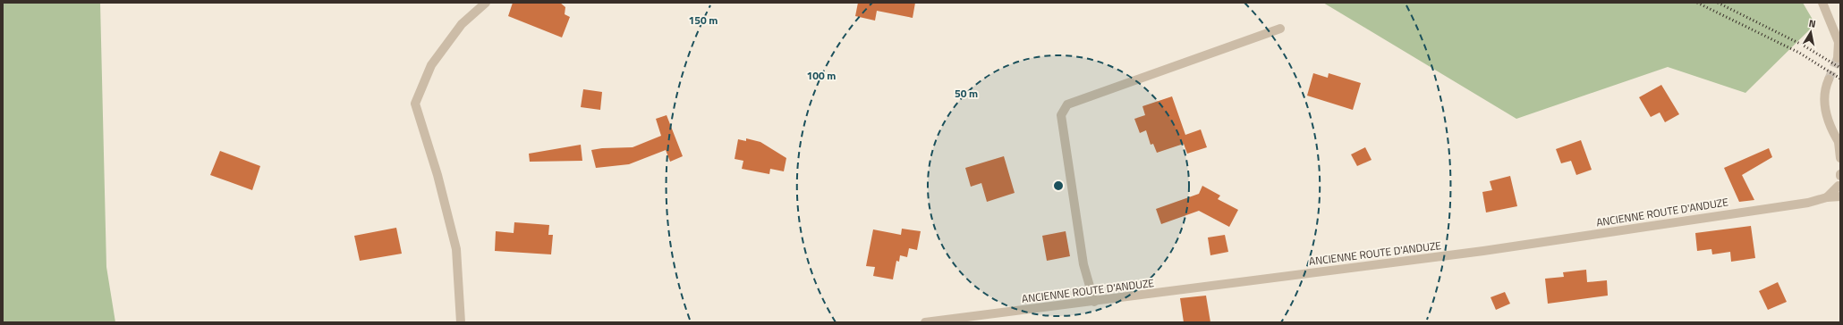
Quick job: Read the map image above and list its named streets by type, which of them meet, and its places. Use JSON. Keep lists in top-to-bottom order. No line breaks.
{"streets":{"street":["ANCIENNE ROUTE D'ANDUZE"]},"north":"top","rings":["150 m","100 m","50 m"]}
